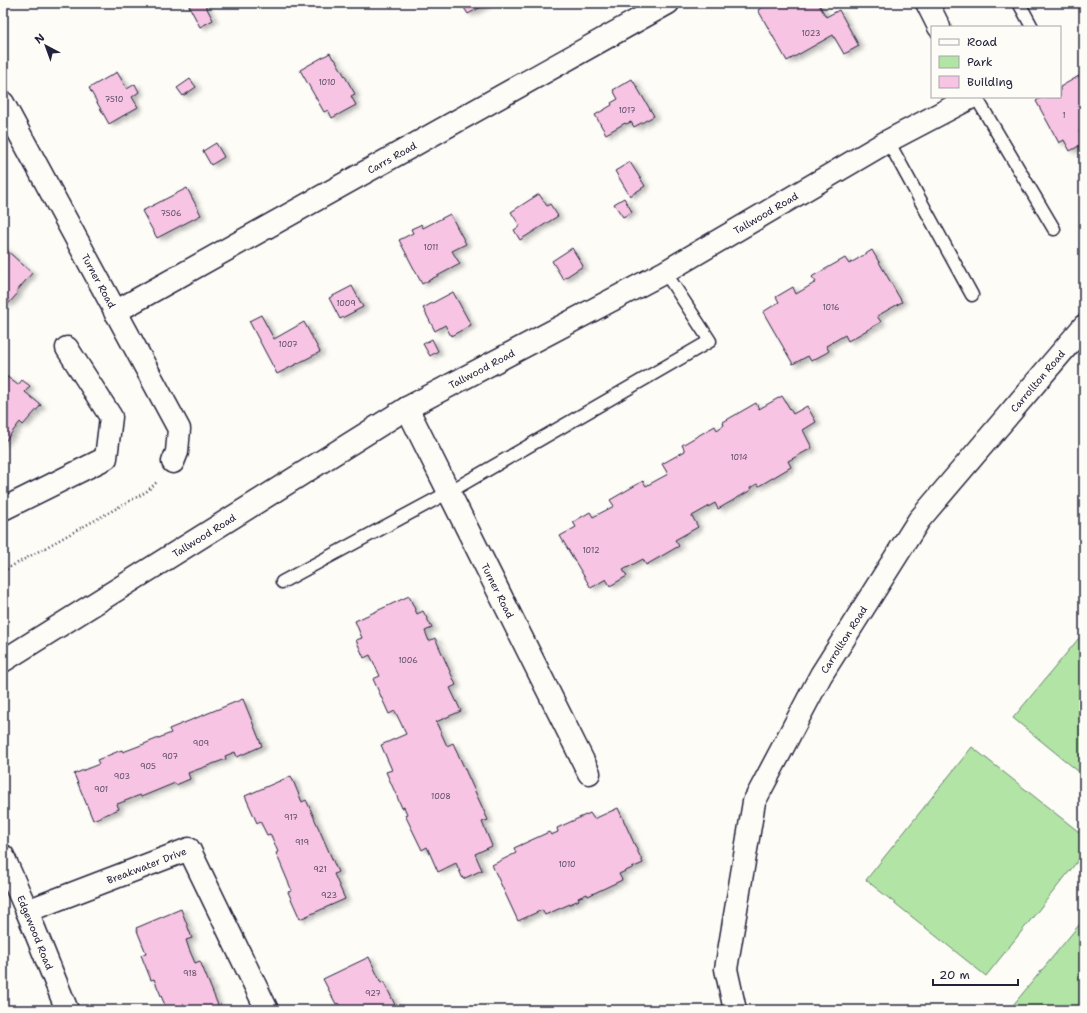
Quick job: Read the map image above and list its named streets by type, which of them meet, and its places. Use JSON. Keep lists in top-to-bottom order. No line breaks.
{"streets":{"street":["Carrs Road","Tallwood Road","Turner Road","Carrollton Road","Breakwater Drive","Edgewood Road"]},"crossings":[["Carrs Road","Turner Road"],["Tallwood Road","Turner Road"],["Breakwater Drive","Edgewood Road"]],"house_numbers":["1023","1010","7510","1017","1","7506","1011","1009","1016","1007","1014","1012","1006","909","907","905","903","901","1008","917","919","1010","921","923","918","927"],"legend":["Road","Park","Building"],"scale_bar":"20 m","north":"top left"}
